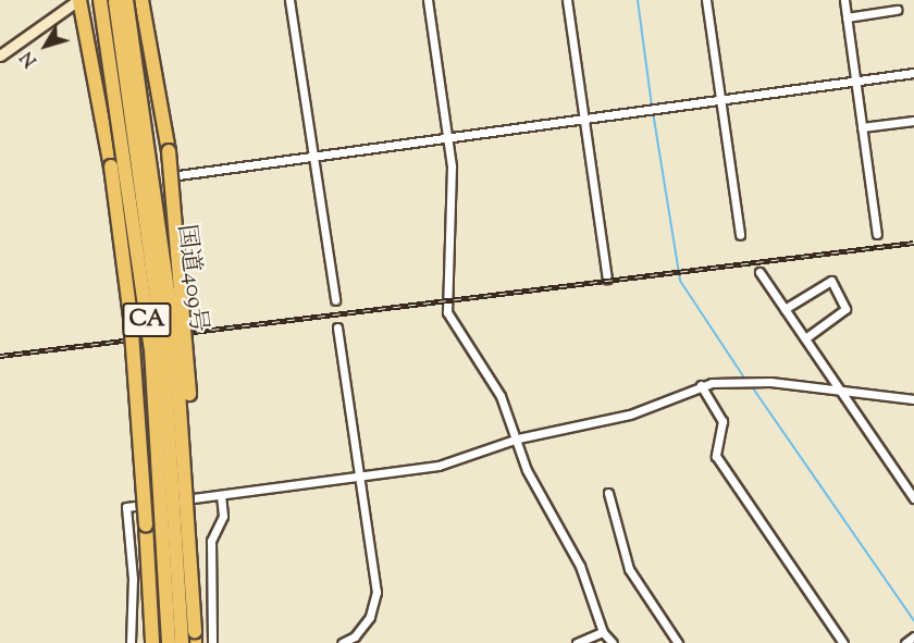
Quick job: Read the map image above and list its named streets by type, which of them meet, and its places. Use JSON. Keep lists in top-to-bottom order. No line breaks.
{"streets":{"highway":["国道409号","CA"]},"crossings":[["国道409号","CA"]],"north":"bottom left"}
